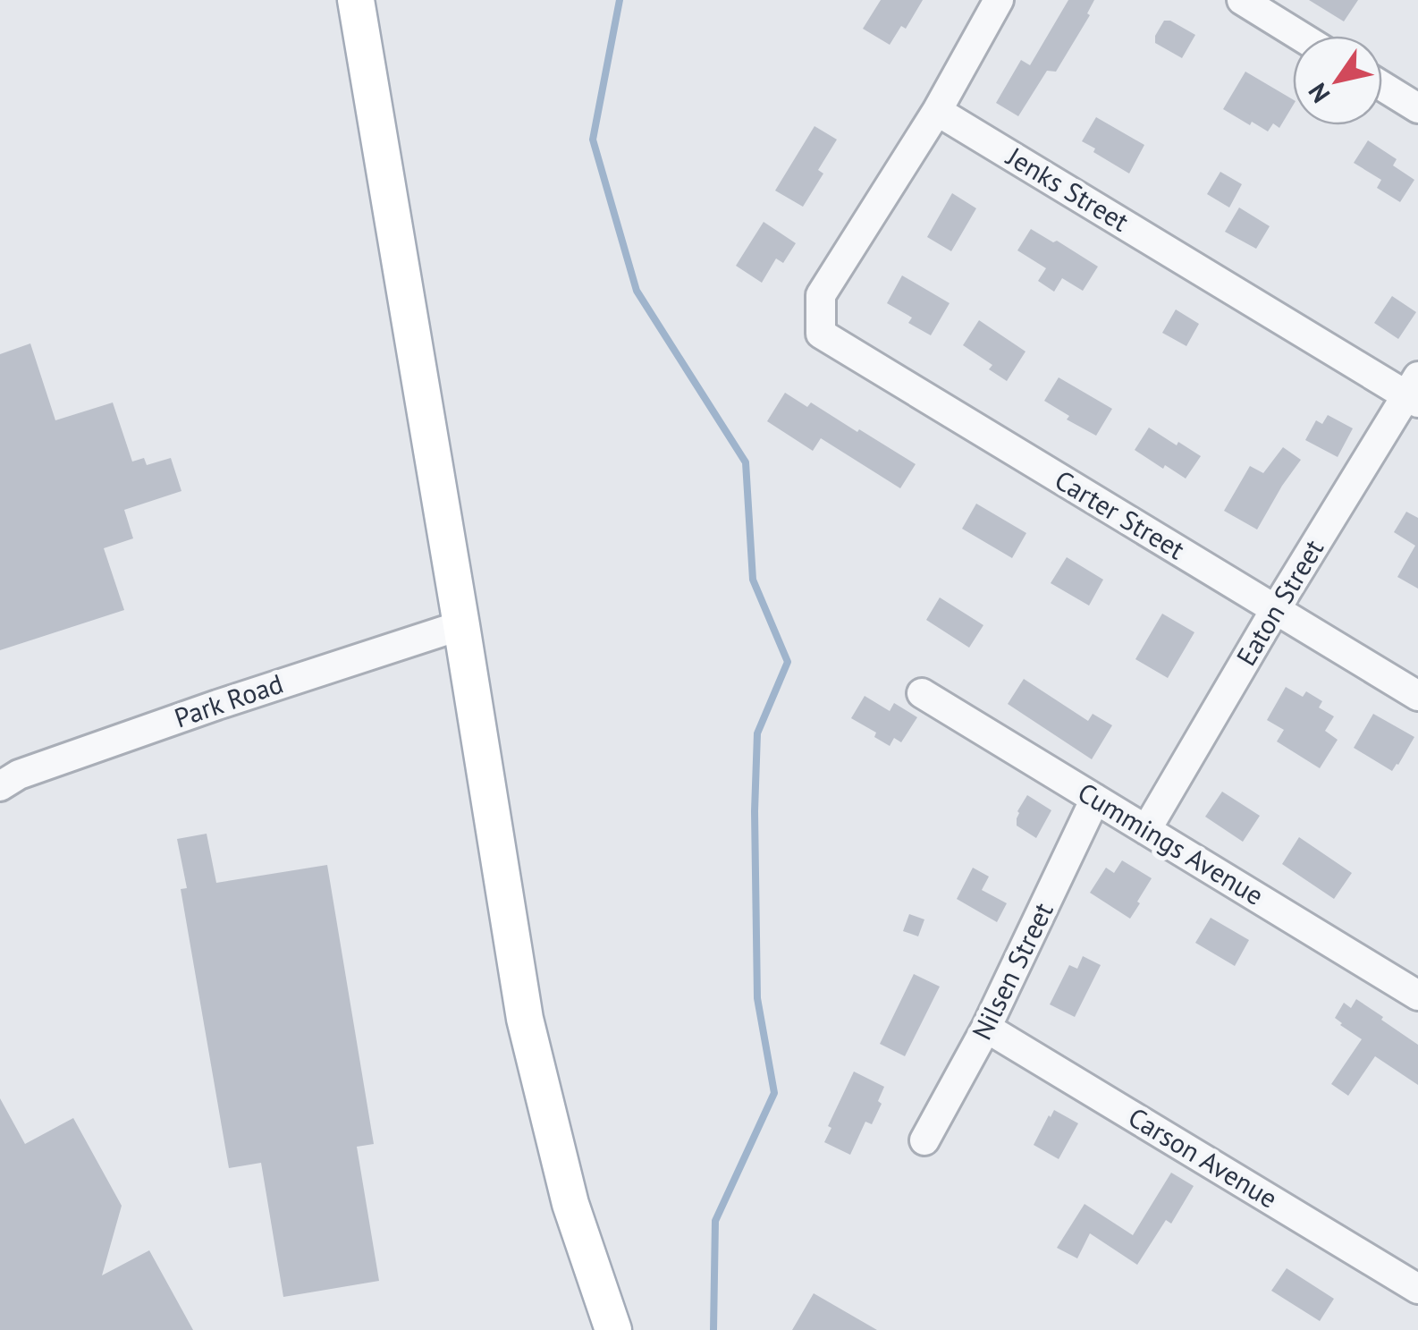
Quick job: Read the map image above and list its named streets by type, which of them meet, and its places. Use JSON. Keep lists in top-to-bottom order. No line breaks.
{"streets":{"street":["Jenks Street","Carter Street","Eaton Street","Park Road","Cummings Avenue","Nilsen Street","Carson Avenue"]},"crossings":[["Jenks Street","Carter Street"],["Jenks Street","Eaton Street"],["Carter Street","Eaton Street"],["Eaton Street","Cummings Avenue"],["Cummings Avenue","Nilsen Street"],["Nilsen Street","Carson Avenue"]],"north":"bottom left"}
